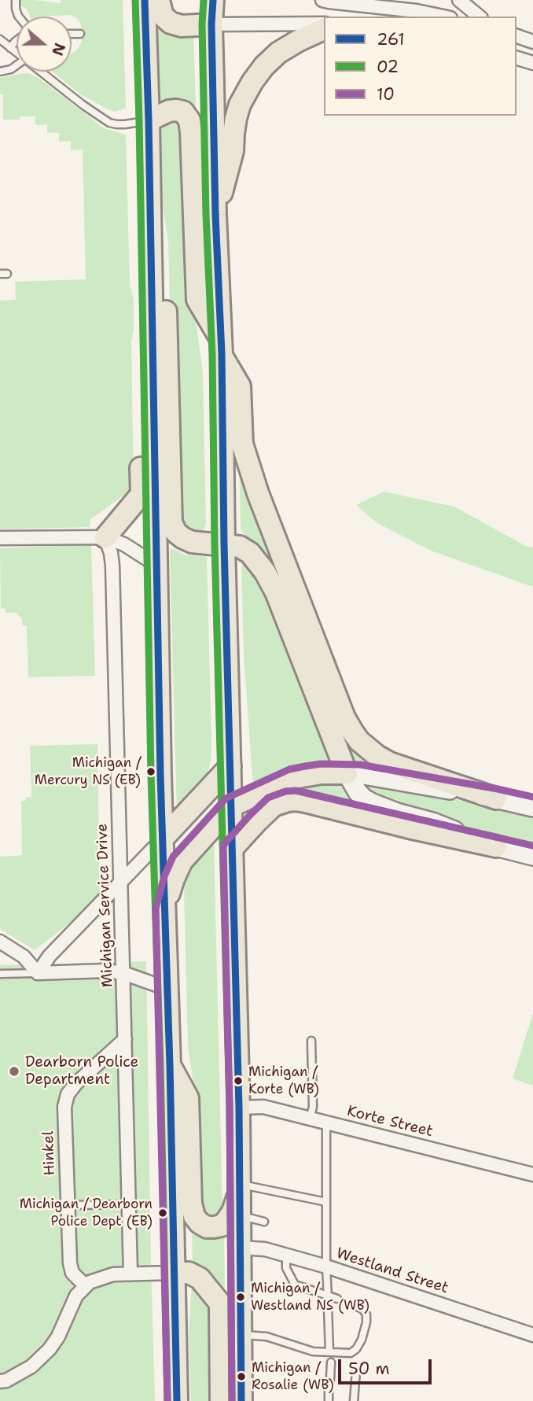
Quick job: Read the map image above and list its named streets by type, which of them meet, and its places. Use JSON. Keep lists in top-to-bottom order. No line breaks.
{"streets":{"street":["Michigan Service Drive","Korte Street","Hinkel","Westland Street"]},"crossings":[["Michigan Service Drive","Hinkel"]],"places":["Michigan / Mercury NS (EB)","Dearborn Police Department","Michigan / Korte (WB)","Michigan / Dearborn Police Dept (EB)","Michigan / Westland NS (WB)","Michigan / Rosalie (WB)"],"lines":["transit line 261","transit line 02","transit line 10"],"legend":["261","02","10"],"scale_bar":"50 m","north":"right"}
